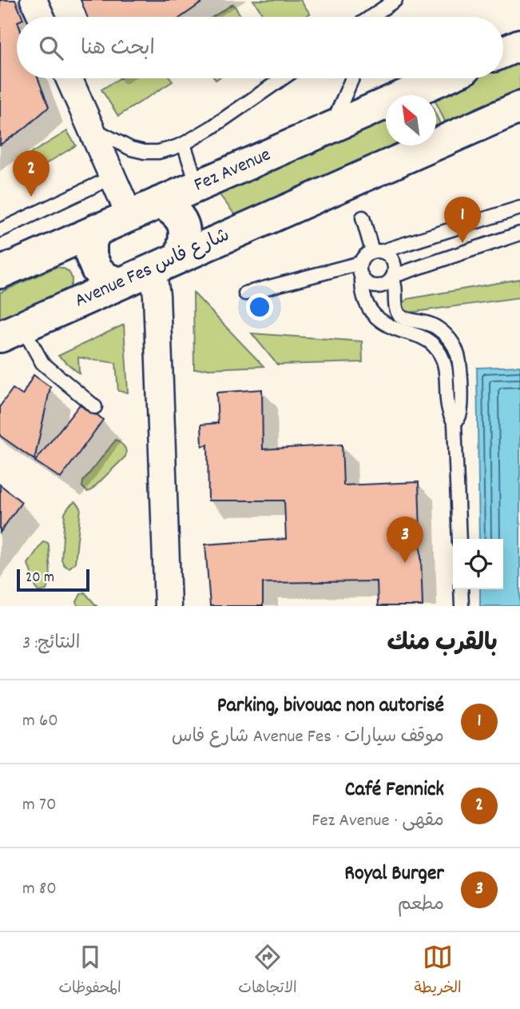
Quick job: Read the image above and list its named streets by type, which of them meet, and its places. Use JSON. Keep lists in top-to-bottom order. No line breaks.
{"streets":{"main road":["Fez Avenue","Avenue Fes شارع فاس"]},"crossings":[["Fez Avenue","Avenue Fes شارع فاس"]],"scale_bar":"20 m","north":"top left","page":{"search":"ابحث هنا","pins":["2","1","3"],"scale":"20 m","heading":["بالقرب منك","النتائج: 3"],"list":[{"mark":"1","name":"Parking, bivouac non autorisé","note":"موقف سيارات · Avenue Fes شارع فاس","value":"60 m"},{"mark":"2","name":"Café Fennick","note":"مقهى · Fez Avenue","value":"70 m"},{"mark":"3","name":"Royal Burger","note":"مطعم","value":"80 m"}],"nav":["الخريطة","الاتجاهات","المحفوظات"]}}
